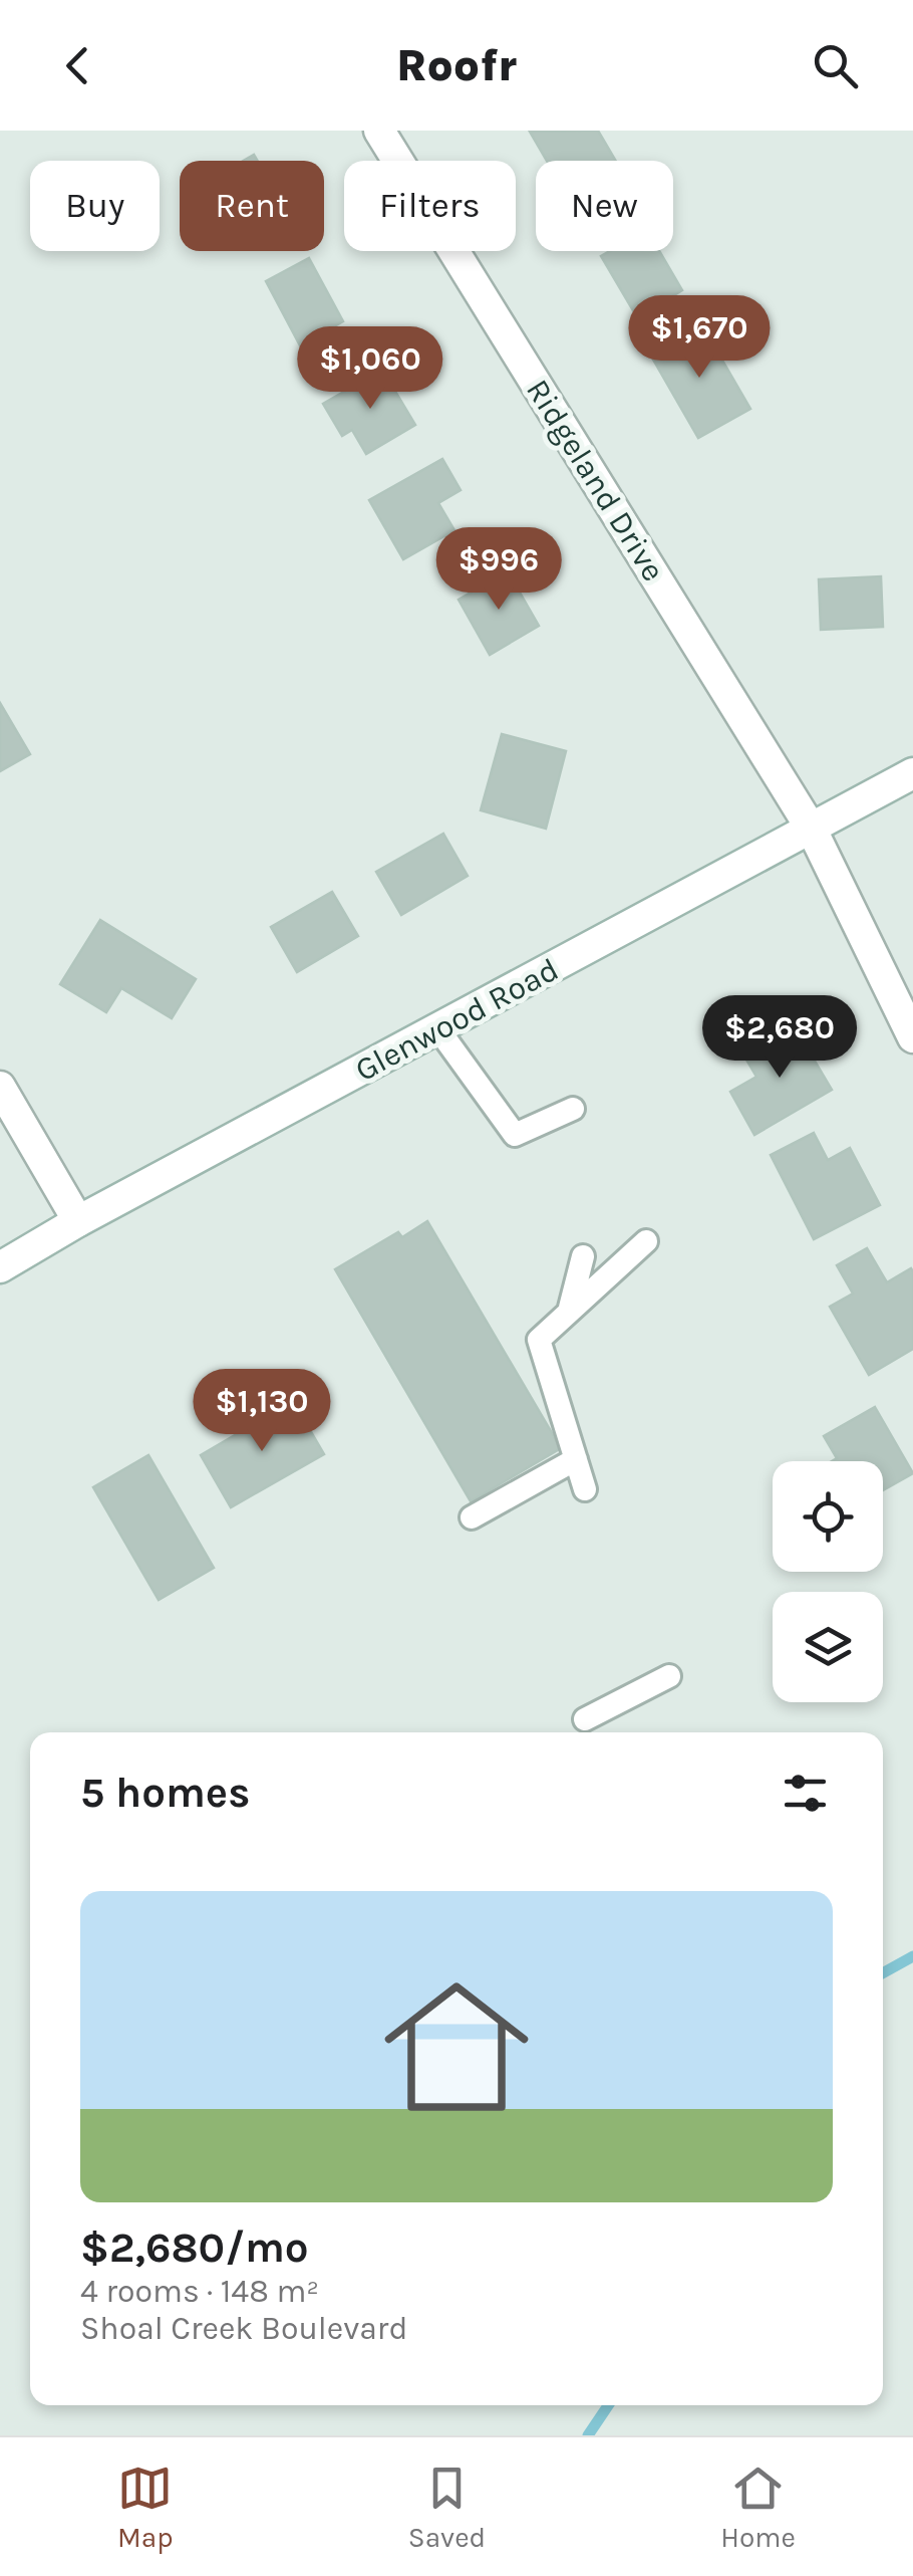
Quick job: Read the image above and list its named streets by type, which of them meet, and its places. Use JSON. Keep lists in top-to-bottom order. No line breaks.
{"streets":{"street":["Ridgeland Drive","Glenwood Road"]},"crossings":[["Ridgeland Drive","Glenwood Road"]],"page":{"header":"Roofr","chip":["Buy","Rent","Filters","New"],"price":["$1,670","$1,060","$996","$2,680","$1,130"],"heading":"5 homes","list":[{"name":"$2,680/mo","note":"4 rooms · 148 m² · Shoal Creek Boulevard"}],"tabs":["Map","Saved","Home"]}}
